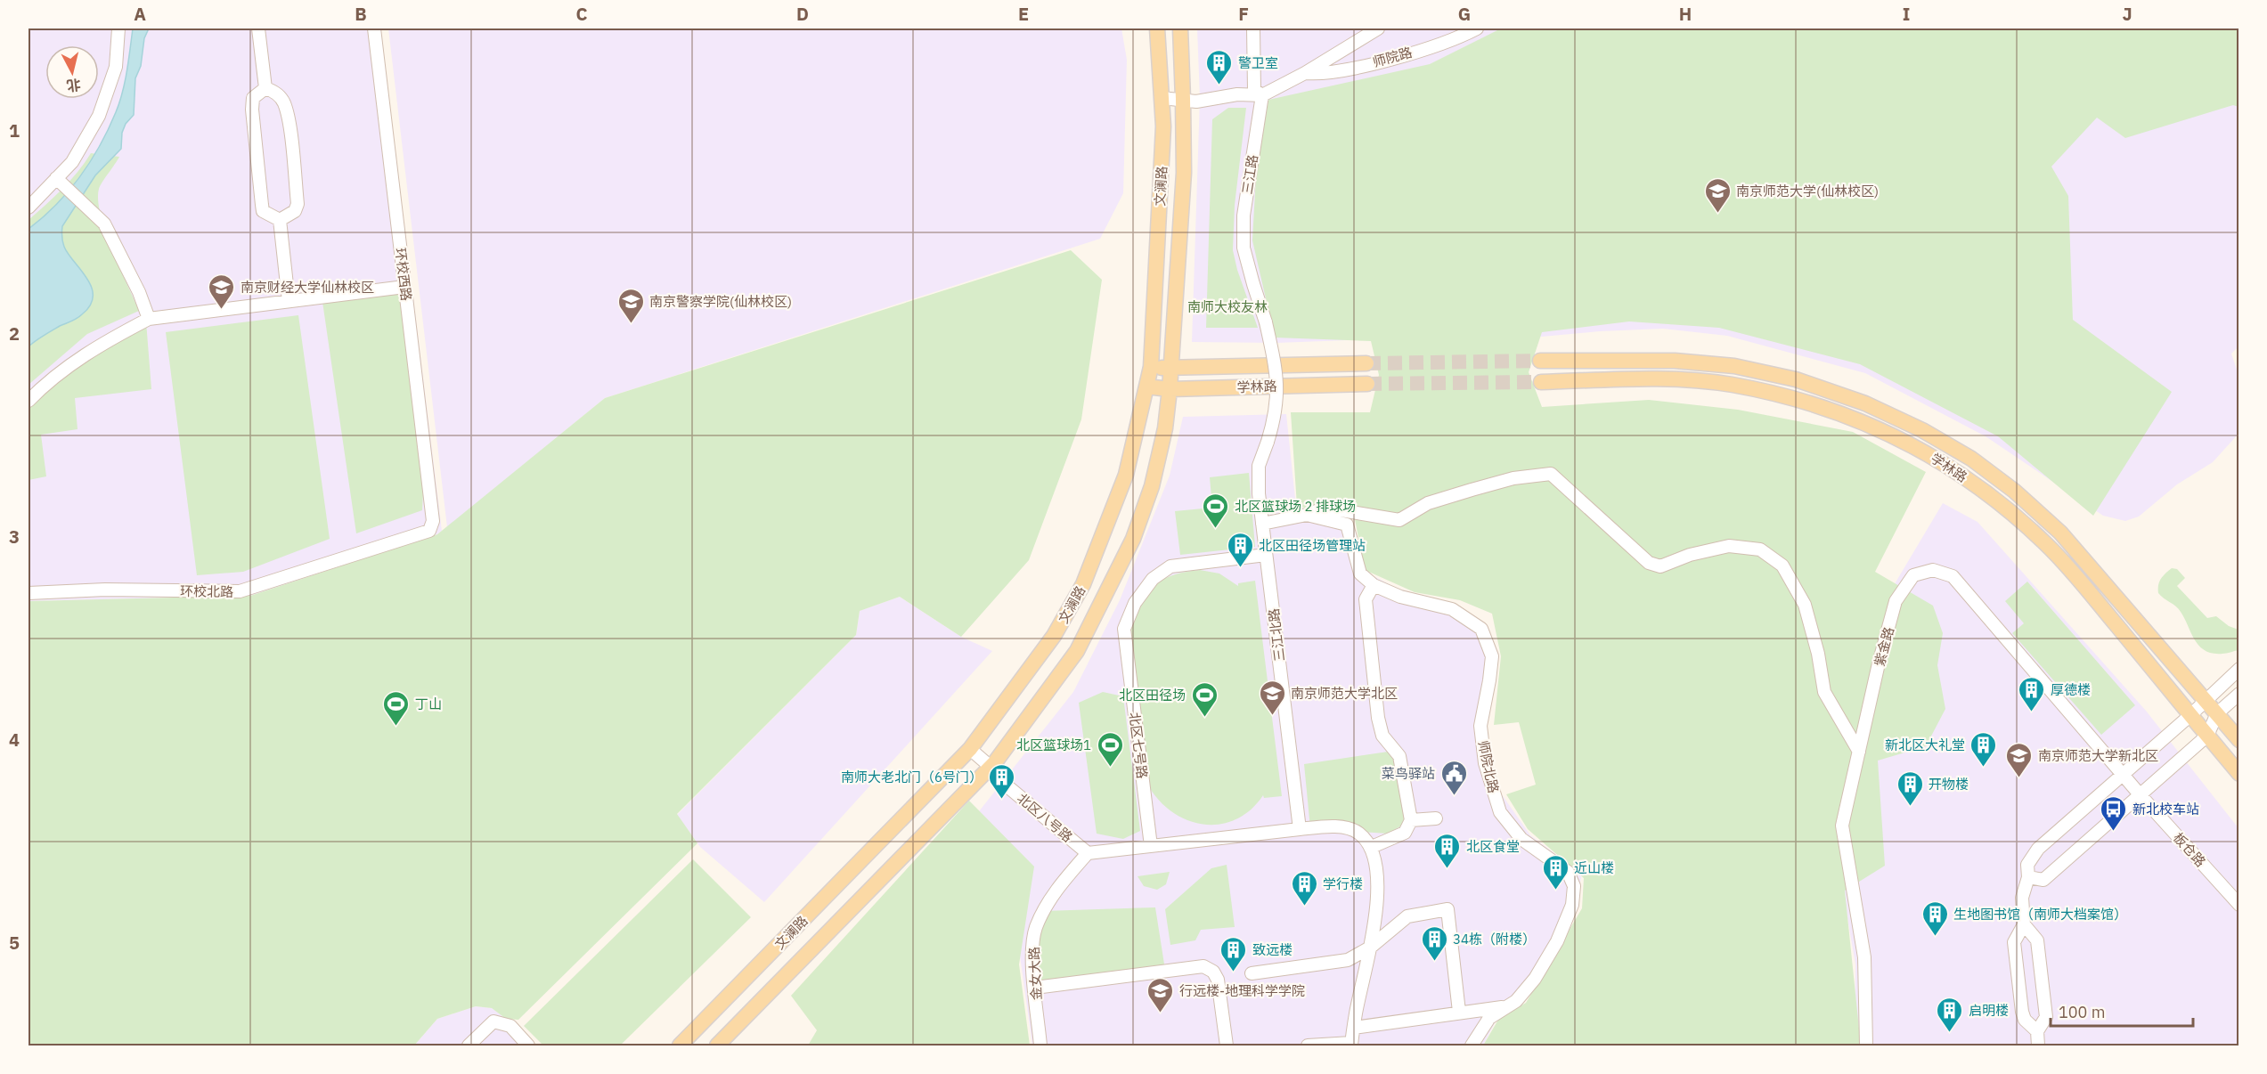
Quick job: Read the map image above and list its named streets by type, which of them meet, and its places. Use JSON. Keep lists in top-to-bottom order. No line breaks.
{"streets":{"main road":["文澜路","学林路"],"street":["师院路","三江路","环校西路","环校北路","三江北路","紫金路","北区七号路","师院北路","北区八号路","板仓路","金女大路"]},"crossings":[["师院路","三江路"],["三江路","学林路"],["三江路","三江北路"],["文澜路","学林路"],["文澜路","北区八号路"],["环校西路","环校北路"],["学林路","三江北路"],["三江北路","北区七号路"],["三江北路","师院北路"],["紫金路","板仓路"],["北区八号路","金女大路"]],"parks":["南师大校友林"],"places":{"building":["警卫室","北区田径场管理站","厚德楼","新北区大礼堂","南师大老北门（6号门）","开物楼","北区食堂","近山楼","学行楼","生地图书馆（南师大档案馆）","34栋（附楼）","致远楼","启明楼"],"school or university":["南京师范大学(仙林校区)","南京财经大学仙林校区","南京警察学院(仙林校区)","南京师范大学北区","南京师范大学新北区","行远楼-地理科学学院"],"sports":["北区篮球场 2 排球场","北区田径场","丁山","北区篮球场1"],"public building":["菜鸟驿站"],"bus stop":["新北校车站"]},"scale_bar":"100 m","north":"bottom","grid":{"columns":["A","B","C","D","E","F","G","H","I","J"],"rows":["1","2","3","4","5"]}}
